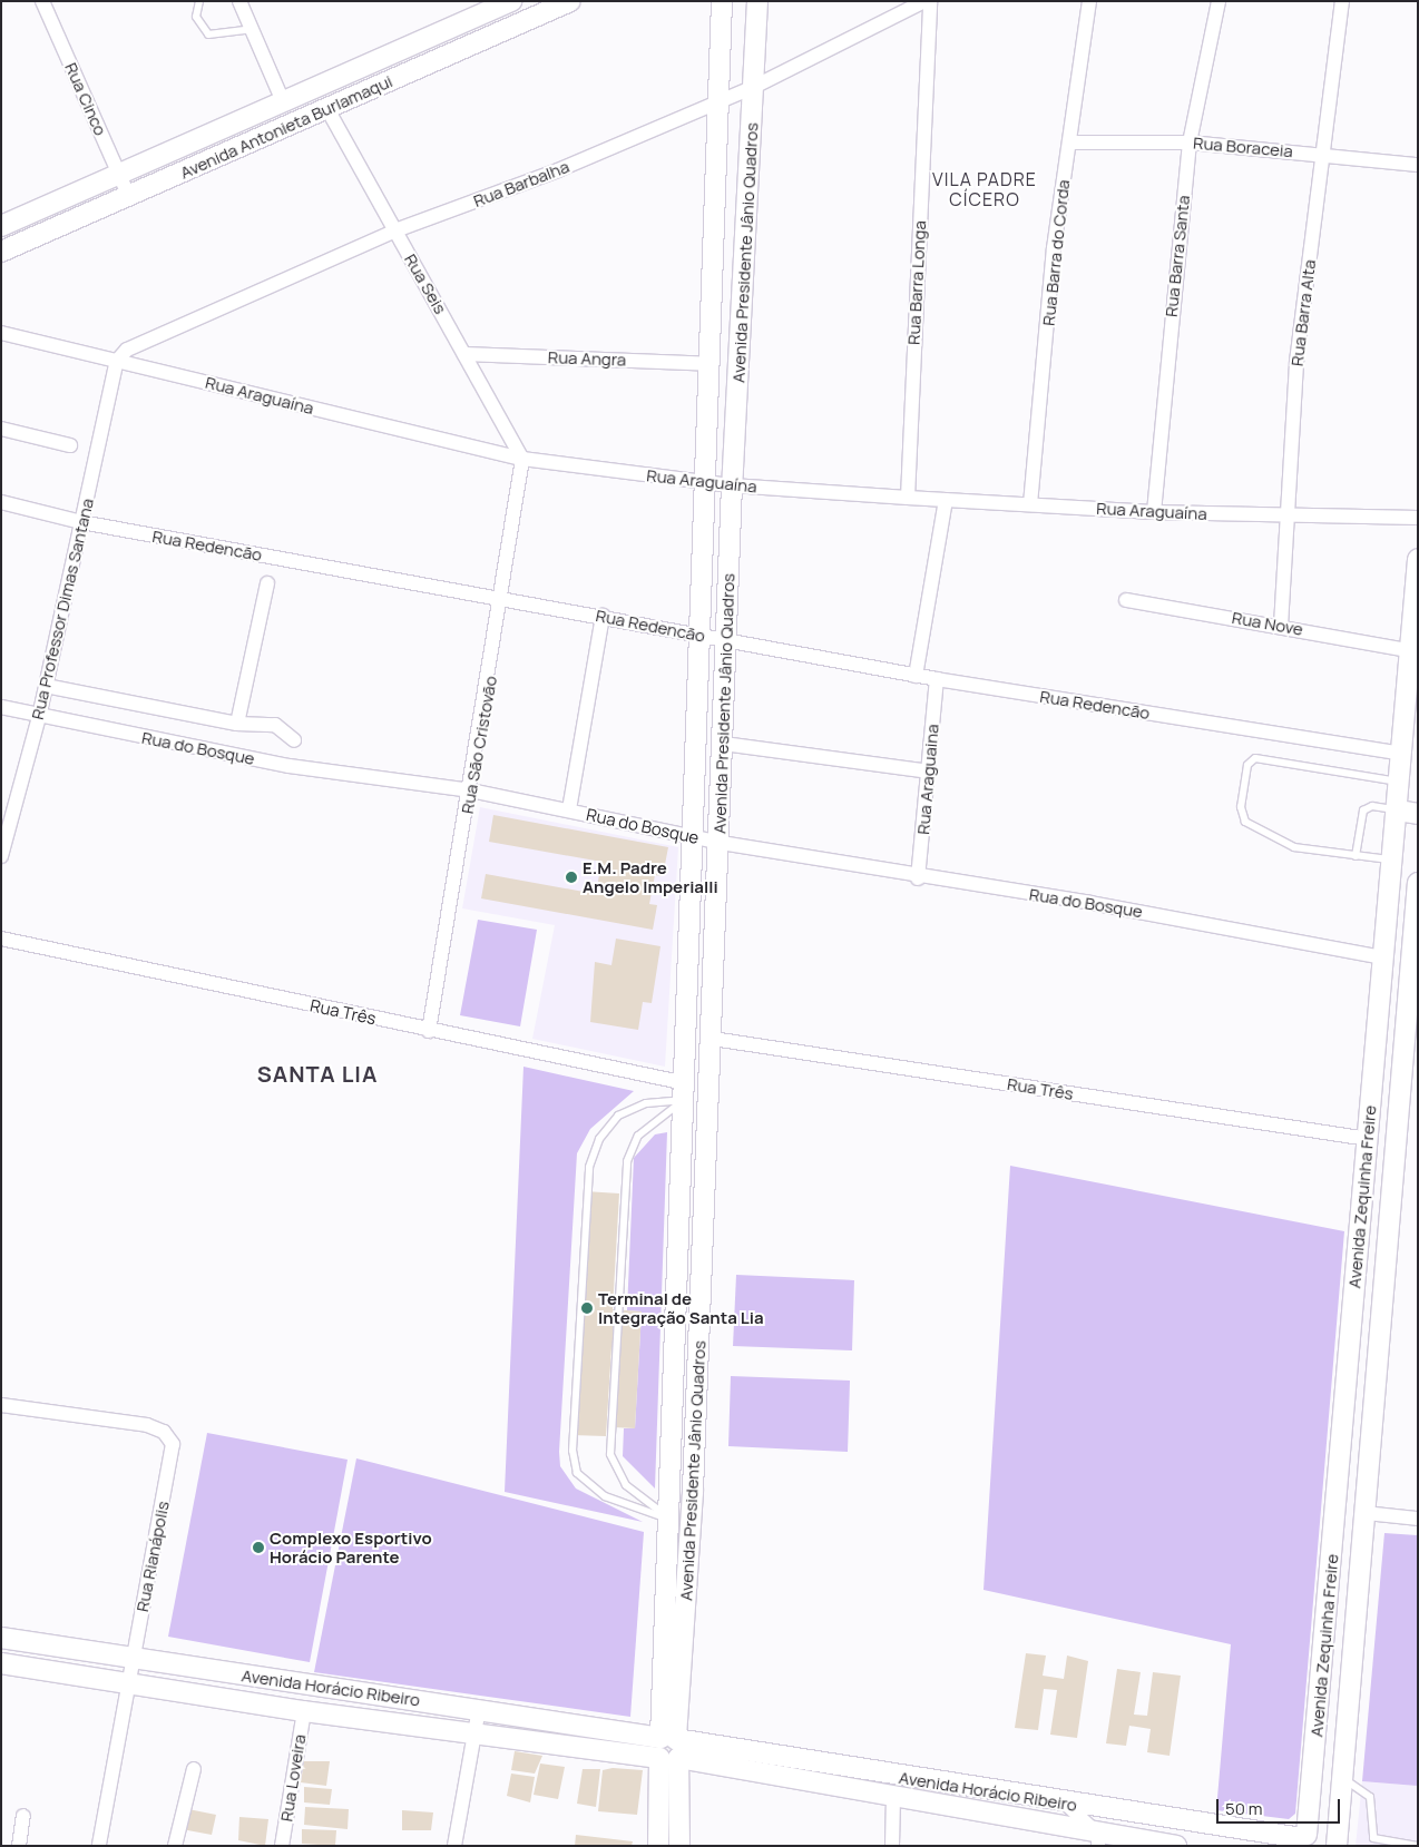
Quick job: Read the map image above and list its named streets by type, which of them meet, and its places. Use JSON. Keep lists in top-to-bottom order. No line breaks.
{"streets":{"street":["Rua Cinco","Avenida Antonieta Burlamaqui","Rua Boraceia","Rua Barbalha","Avenida Presidente Jânio Quadros","Rua Barra do Corda","Rua Barra Santa","Rua Barra Longa","Rua Seis","Rua Barra Alta","Rua Angra","Rua Araguaína","Rua Redencão","Rua Professor Dimas Santana","Rua Nove","Rua São Cristovão","Rua do Bosque","Rua Araguaina","Rua Três","Avenida Zequinha Freire","Rua Rianápolis","Avenida Horácio Ribeiro","Rua Loveira"]},"crossings":[["Rua Cinco","Avenida Antonieta Burlamaqui"],["Avenida Antonieta Burlamaqui","Rua Seis"],["Rua Boraceia","Rua Barra do Corda"],["Rua Boraceia","Rua Barra Santa"],["Rua Boraceia","Rua Barra Alta"],["Rua Barbalha","Avenida Presidente Jânio Quadros"],["Rua Barbalha","Rua Seis"],["Rua Barbalha","Rua Araguaína"],["Rua Barbalha","Rua Professor Dimas Santana"],["Avenida Presidente Jânio Quadros","Rua Angra"],["Avenida Presidente Jânio Quadros","Rua Araguaína"],["Avenida Presidente Jânio Quadros","Rua Redencão"],["Avenida Presidente Jânio Quadros","Rua do Bosque"],["Avenida Presidente Jânio Quadros","Rua Três"],["Avenida Presidente Jânio Quadros","Avenida Horácio Ribeiro"],["Rua Barra do Corda","Rua Araguaína"],["Rua Barra Santa","Rua Araguaína"],["Rua Barra Longa","Rua Araguaína"],["Rua Seis","Rua Angra"],["Rua Seis","Rua Araguaína"],["Rua Seis","Rua São Cristovão"],["Rua Barra Alta","Rua Araguaína"],["Rua Barra Alta","Rua Nove"],["Rua Araguaína","Rua Professor Dimas Santana"],["Rua Araguaína","Rua São Cristovão"],["Rua Redencão","Rua Professor Dimas Santana"],["Rua Redencão","Rua São Cristovão"],["Rua Redencão","Rua Araguaina"],["Rua Redencão","Avenida Zequinha Freire"],["Rua Professor Dimas Santana","Rua do Bosque"],["Rua Nove","Avenida Zequinha Freire"],["Rua São Cristovão","Rua do Bosque"],["Rua São Cristovão","Rua Três"],["Rua do Bosque","Rua Araguaina"],["Rua do Bosque","Avenida Zequinha Freire"],["Rua Três","Avenida Zequinha Freire"],["Avenida Zequinha Freire","Avenida Horácio Ribeiro"],["Rua Rianápolis","Avenida Horácio Ribeiro"],["Avenida Horácio Ribeiro","Rua Loveira"]],"districts":["VILA PADRE CÍCERO","SANTA LIA"],"places":["E.M. Padre Angelo Imperialli","Terminal de Integração Santa Lia","Complexo Esportivo Horácio Parente"],"scale_bar":"50 m"}
